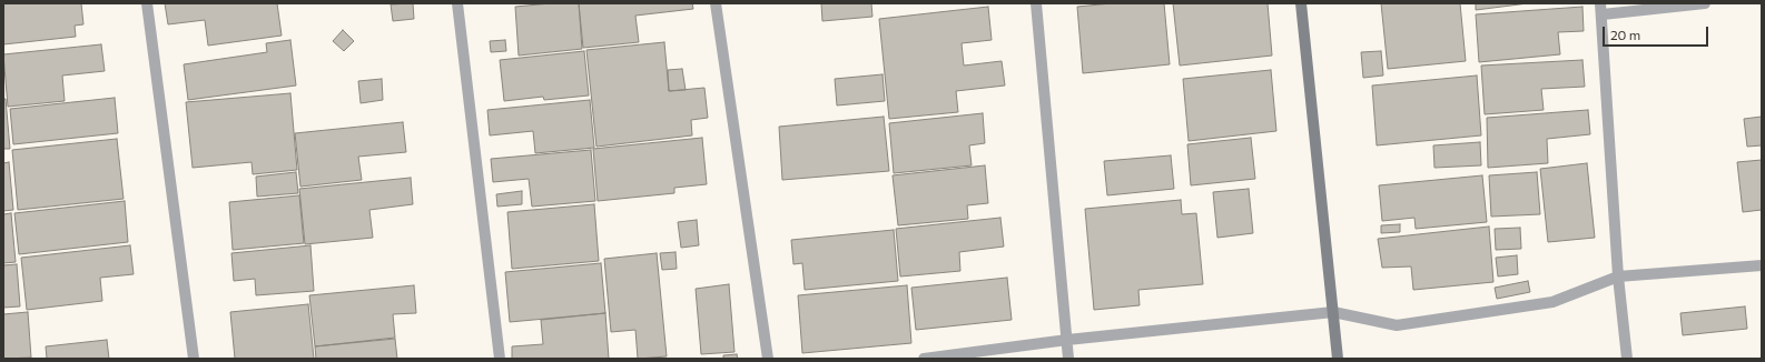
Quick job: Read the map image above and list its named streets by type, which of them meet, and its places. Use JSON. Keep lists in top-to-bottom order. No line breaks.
{"scale_bar":"20 m"}
